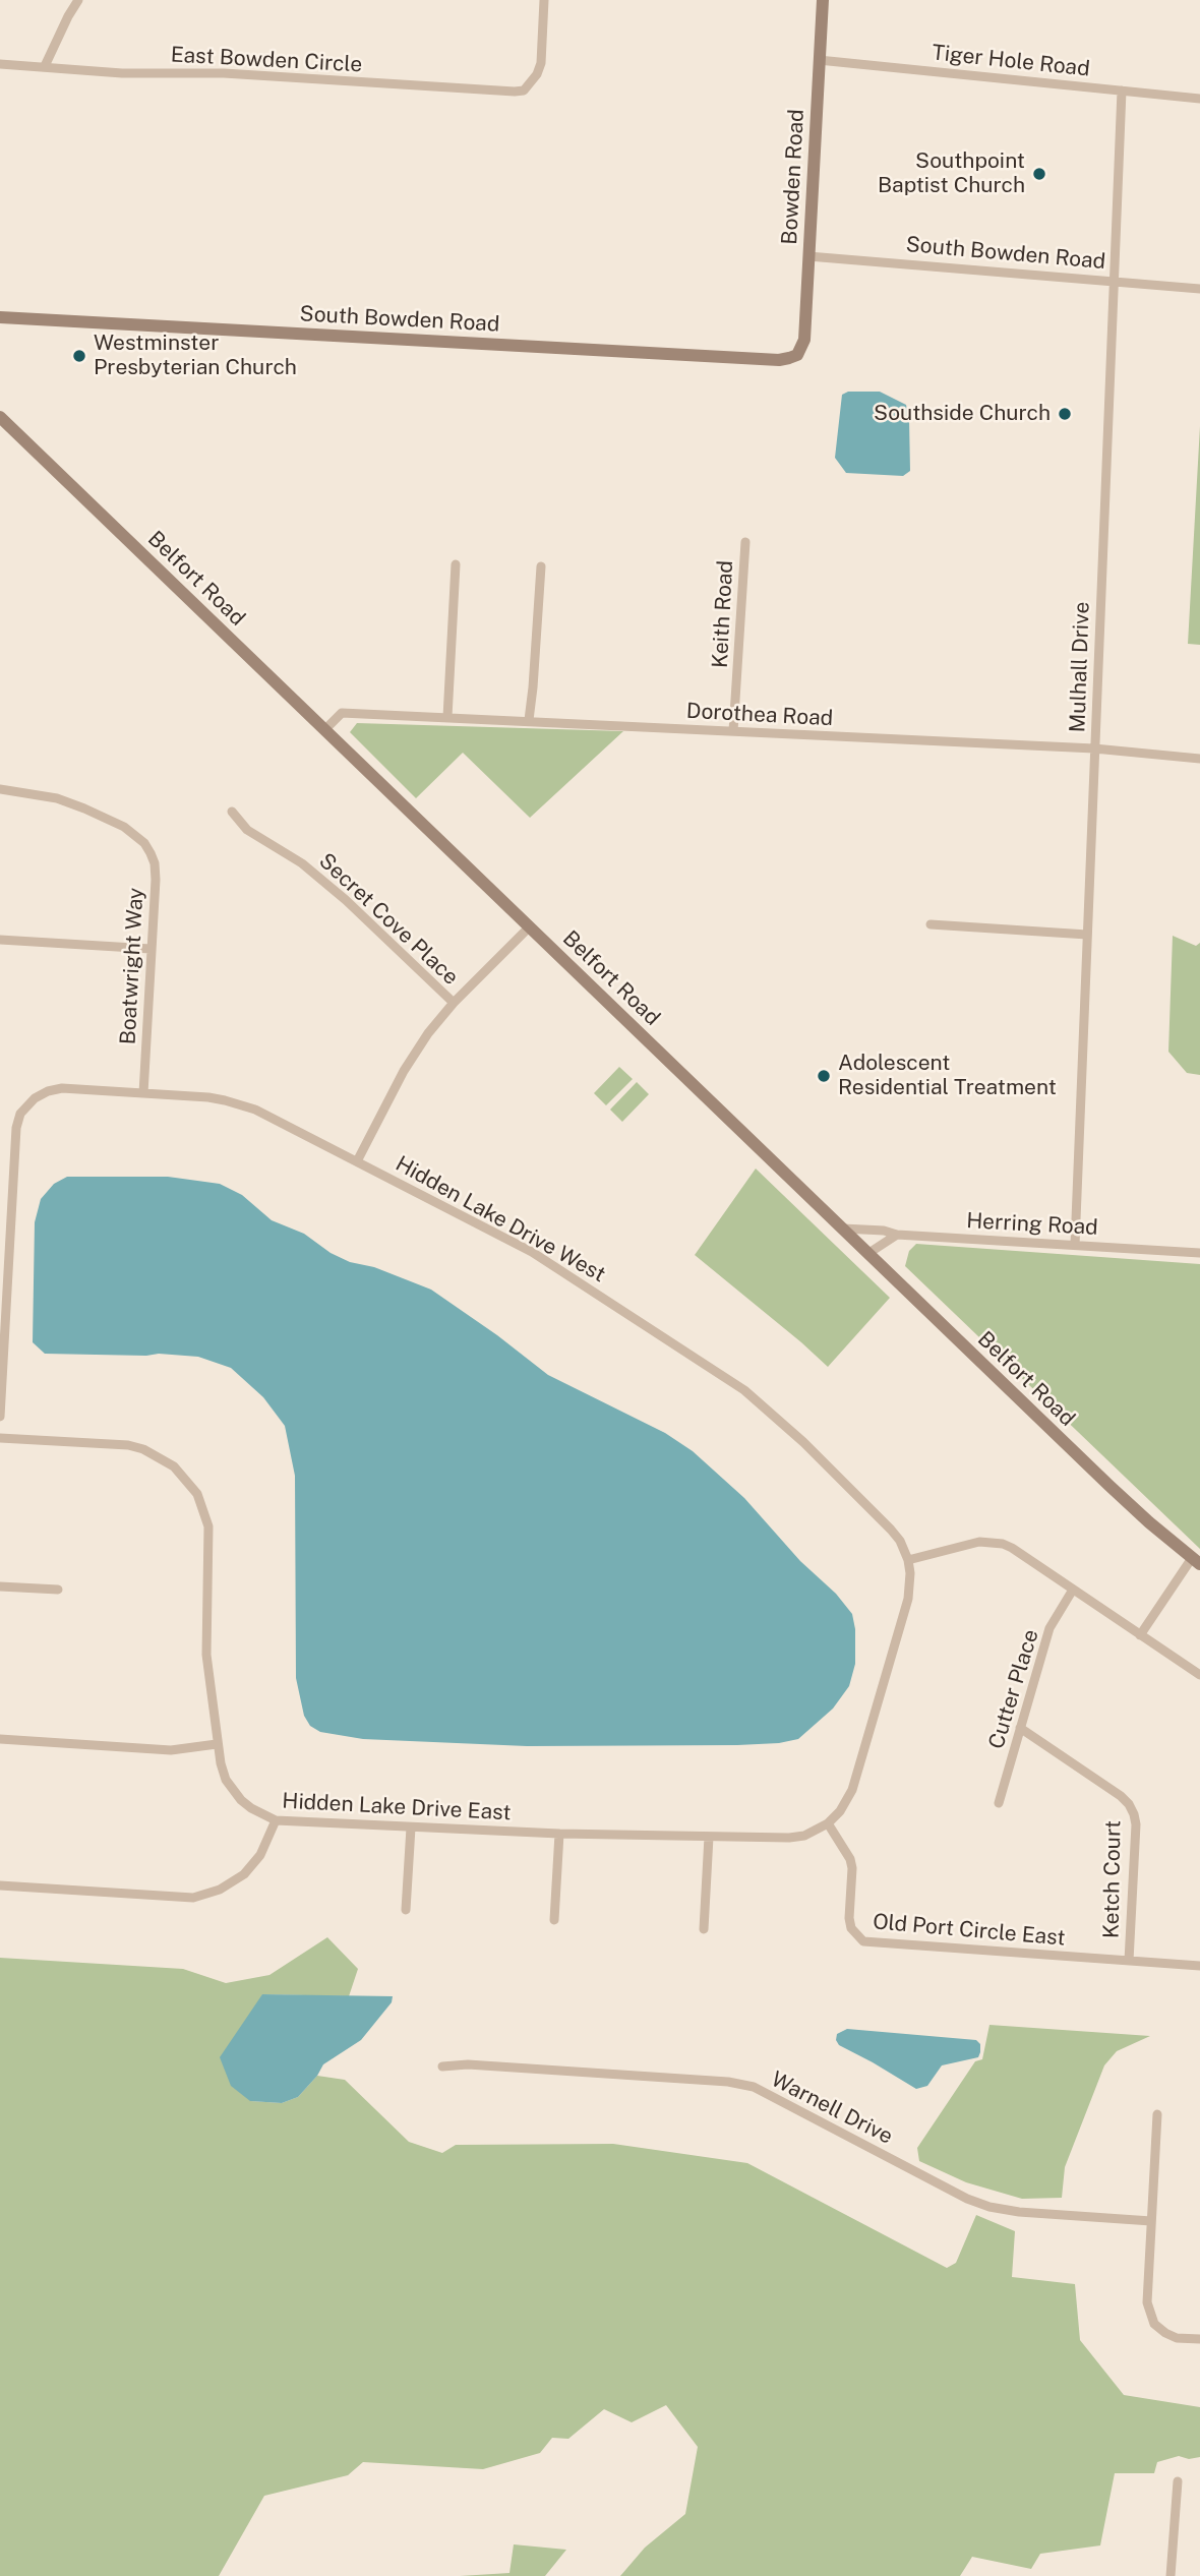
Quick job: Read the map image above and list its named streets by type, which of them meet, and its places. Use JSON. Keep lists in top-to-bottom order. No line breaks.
{"streets":{"street":["East Bowden Circle","Tiger Hole Road","Bowden Road","South Bowden Road","Belfort Road","Keith Road","Mulhall Drive","Dorothea Road","Secret Cove Place","Boatwright Way","Hidden Lake Drive West","Herring Road","Cutter Place","Hidden Lake Drive East","Ketch Court","Old Port Circle East","Warnell Drive"]},"crossings":[["Tiger Hole Road","Bowden Road"],["Tiger Hole Road","Mulhall Drive"],["Bowden Road","South Bowden Road"],["South Bowden Road","Mulhall Drive"],["Belfort Road","Dorothea Road"],["Belfort Road","Herring Road"],["Keith Road","Dorothea Road"],["Mulhall Drive","Dorothea Road"],["Mulhall Drive","Herring Road"],["Boatwright Way","Hidden Lake Drive West"],["Cutter Place","Ketch Court"],["Hidden Lake Drive East","Old Port Circle East"],["Ketch Court","Old Port Circle East"]],"places":["Southpoint Baptist Church","Westminster Presbyterian Church","Southside Church","Adolescent Residential Treatment"]}
